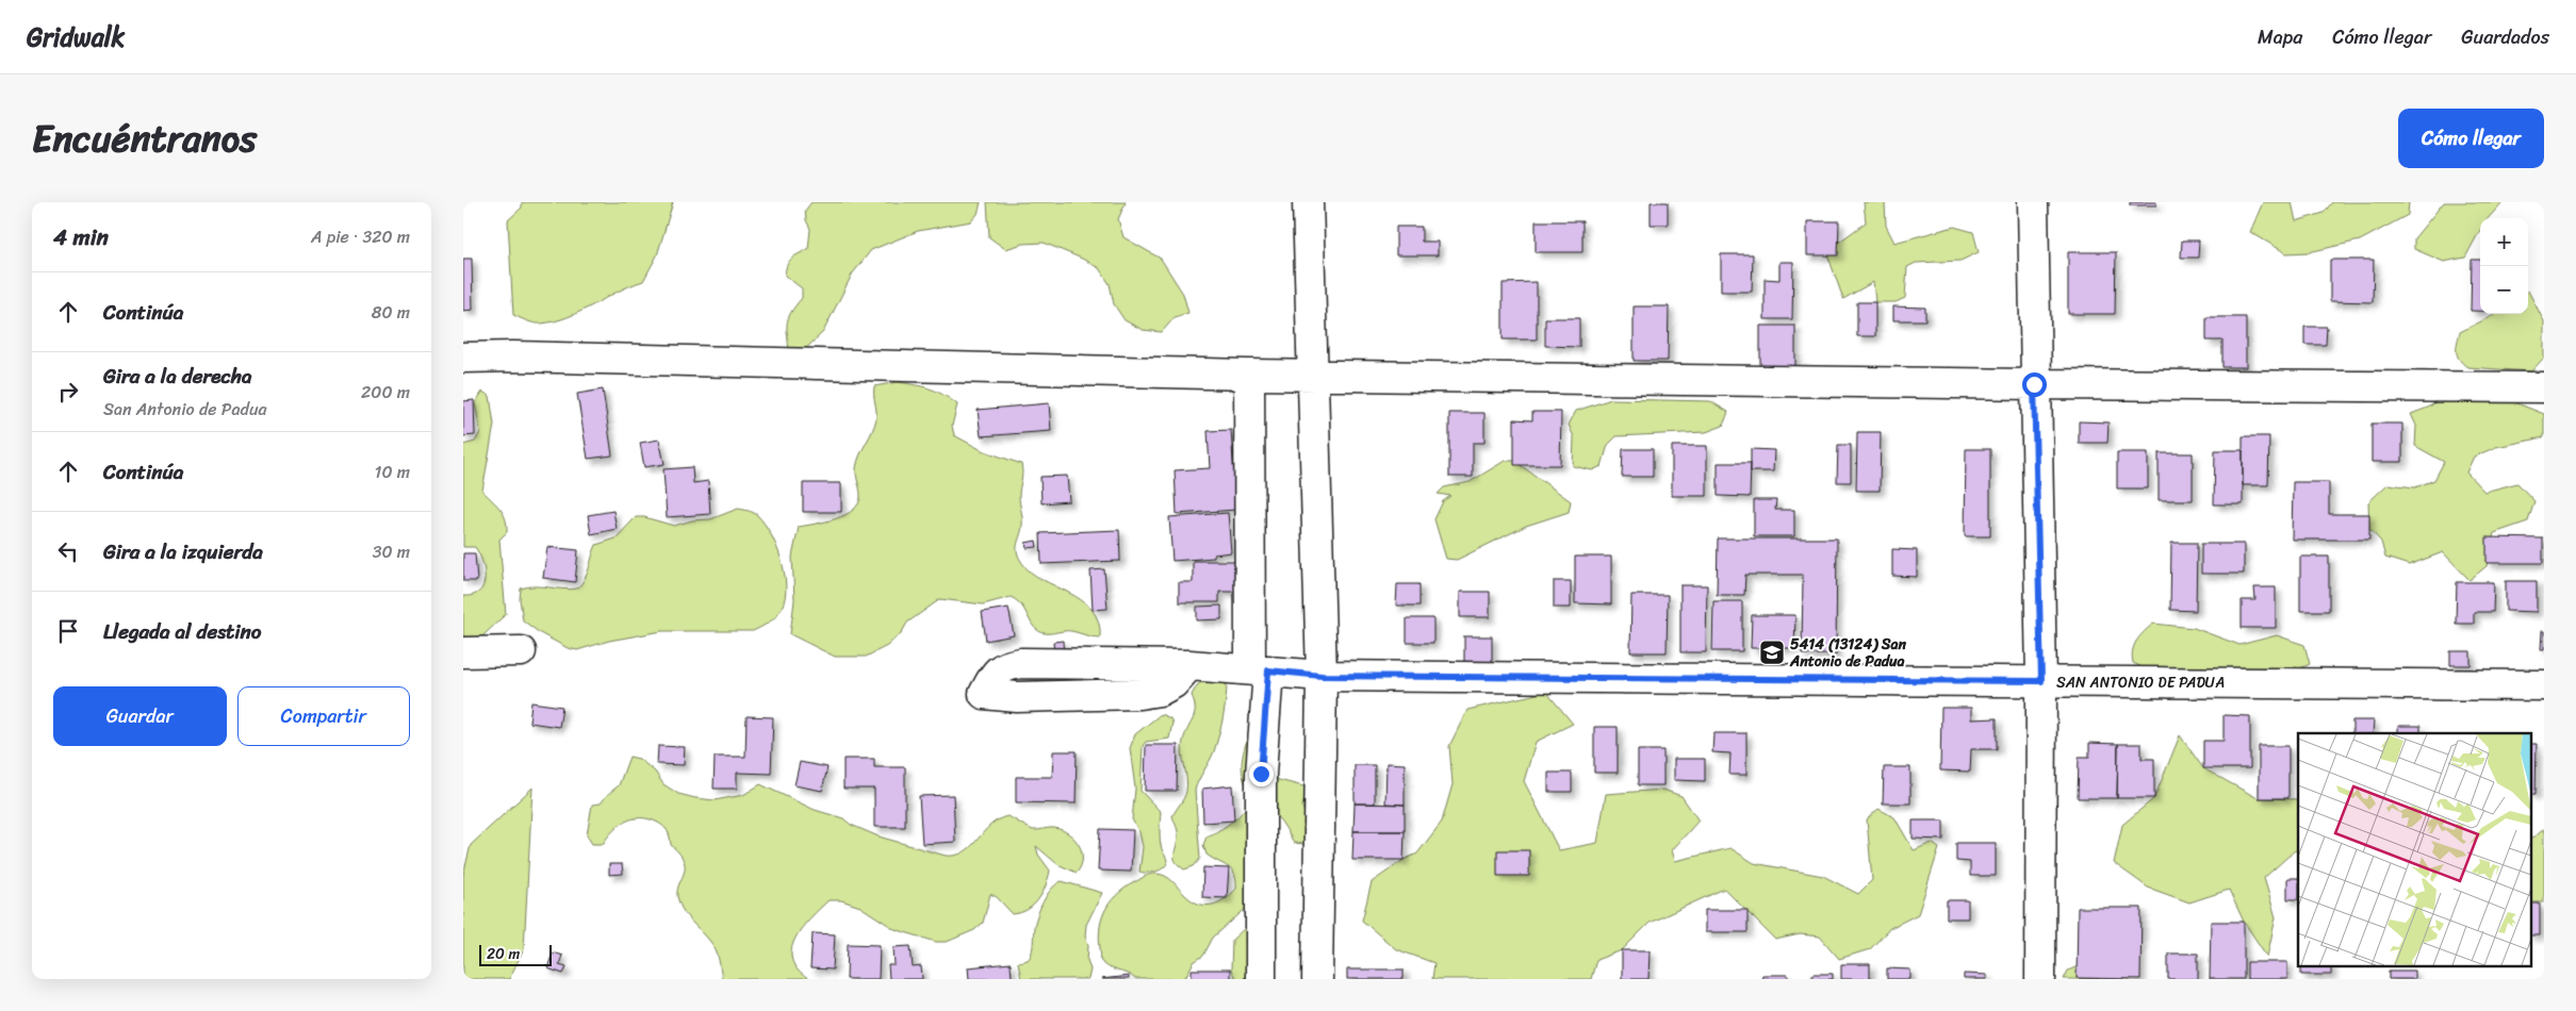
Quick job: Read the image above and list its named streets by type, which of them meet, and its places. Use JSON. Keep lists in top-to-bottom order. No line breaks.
{"streets":{"street":["SAN ANTONIO DE PADUA"]},"places":{"school or university":["5414 (13124) San Antonio de Padua"]},"scale_bar":"20 m","page":{"header":"Gridwalk","nav":["Mapa","Cómo llegar","Guardados"],"title":"Encuéntranos","buttons":["Cómo llegar",["Guardar","Compartir"]],"heading":["4 min","A pie · 320 m"],"map_buttons":["+","−"],"list":[["Continúa","80 m"],["Gira a la derecha","San Antonio de Padua","200 m"],["Continúa","10 m"],["Gira a la izquierda","30 m"],"Llegada al destino"],"scale":"20 m"}}
